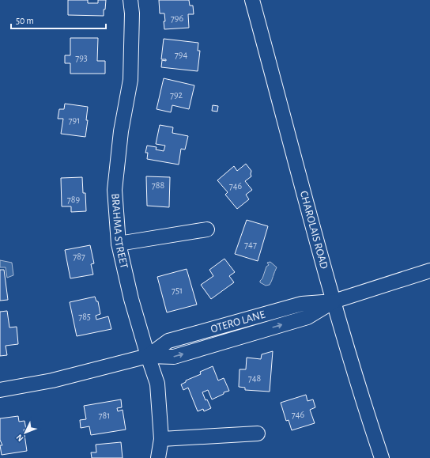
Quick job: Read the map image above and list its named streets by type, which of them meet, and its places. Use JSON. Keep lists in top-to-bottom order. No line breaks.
{"streets":{"street":["CHAROLAIS ROAD","BRAHMA STREET","OTERO LANE"]},"crossings":[["CHAROLAIS ROAD","OTERO LANE"],["BRAHMA STREET","OTERO LANE"]],"house_numbers":["796","794","793","792","791","788","746","789","747","787","751","785","748","746","781"],"scale_bar":"50 m","north":"bottom left"}
